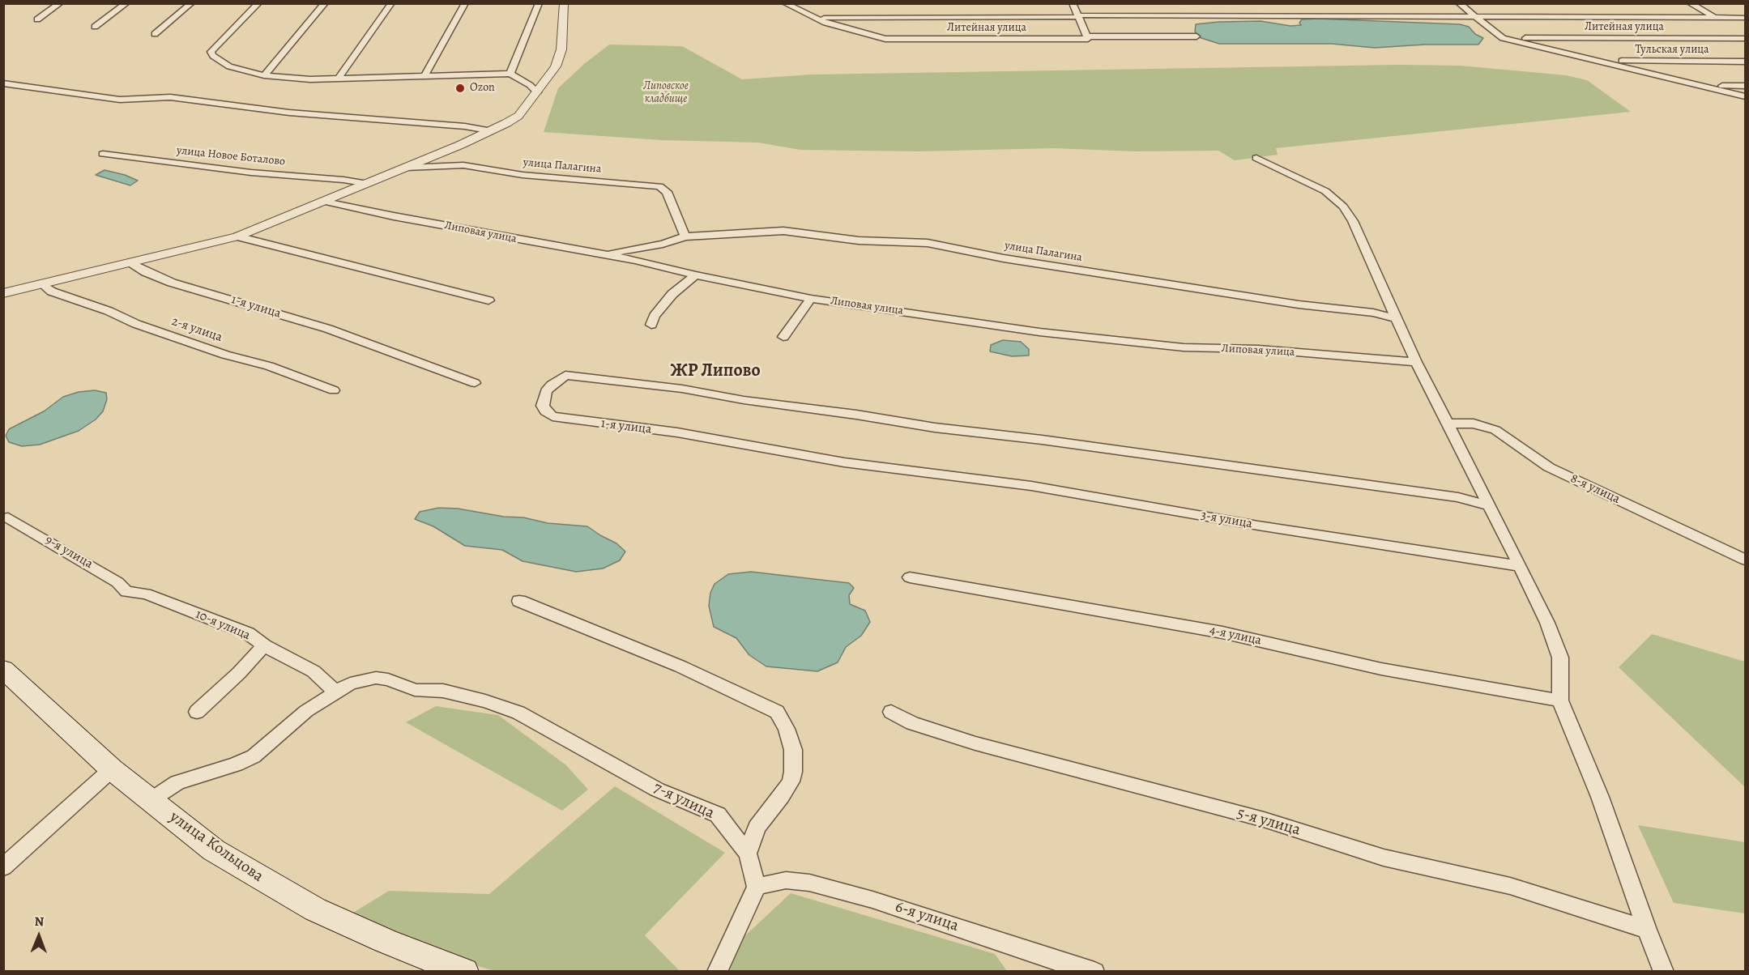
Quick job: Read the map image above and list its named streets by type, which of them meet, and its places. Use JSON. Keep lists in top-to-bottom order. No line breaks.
{"streets":{"main road":["улица Кольцова"],"street":["Литейная улица","Тульская улица","улица Новое Боталово","улица Палагина","Липовая улица","1-я улица","2-я улица","8-я улица","3-я улица","9-я улица","10-я улица","4-я улица","7-я улица","5-я улица","6-я улица"]},"crossings":[["улица Палагина","Липовая улица"],["1-я улица","3-я улица"],["9-я улица","10-я улица"],["10-я улица","7-я улица"],["7-я улица","улица Кольцова"]],"districts":["ЖР Липово"],"parks":["Липовское кладбище"],"places":["Ozon"],"north":"top"}
